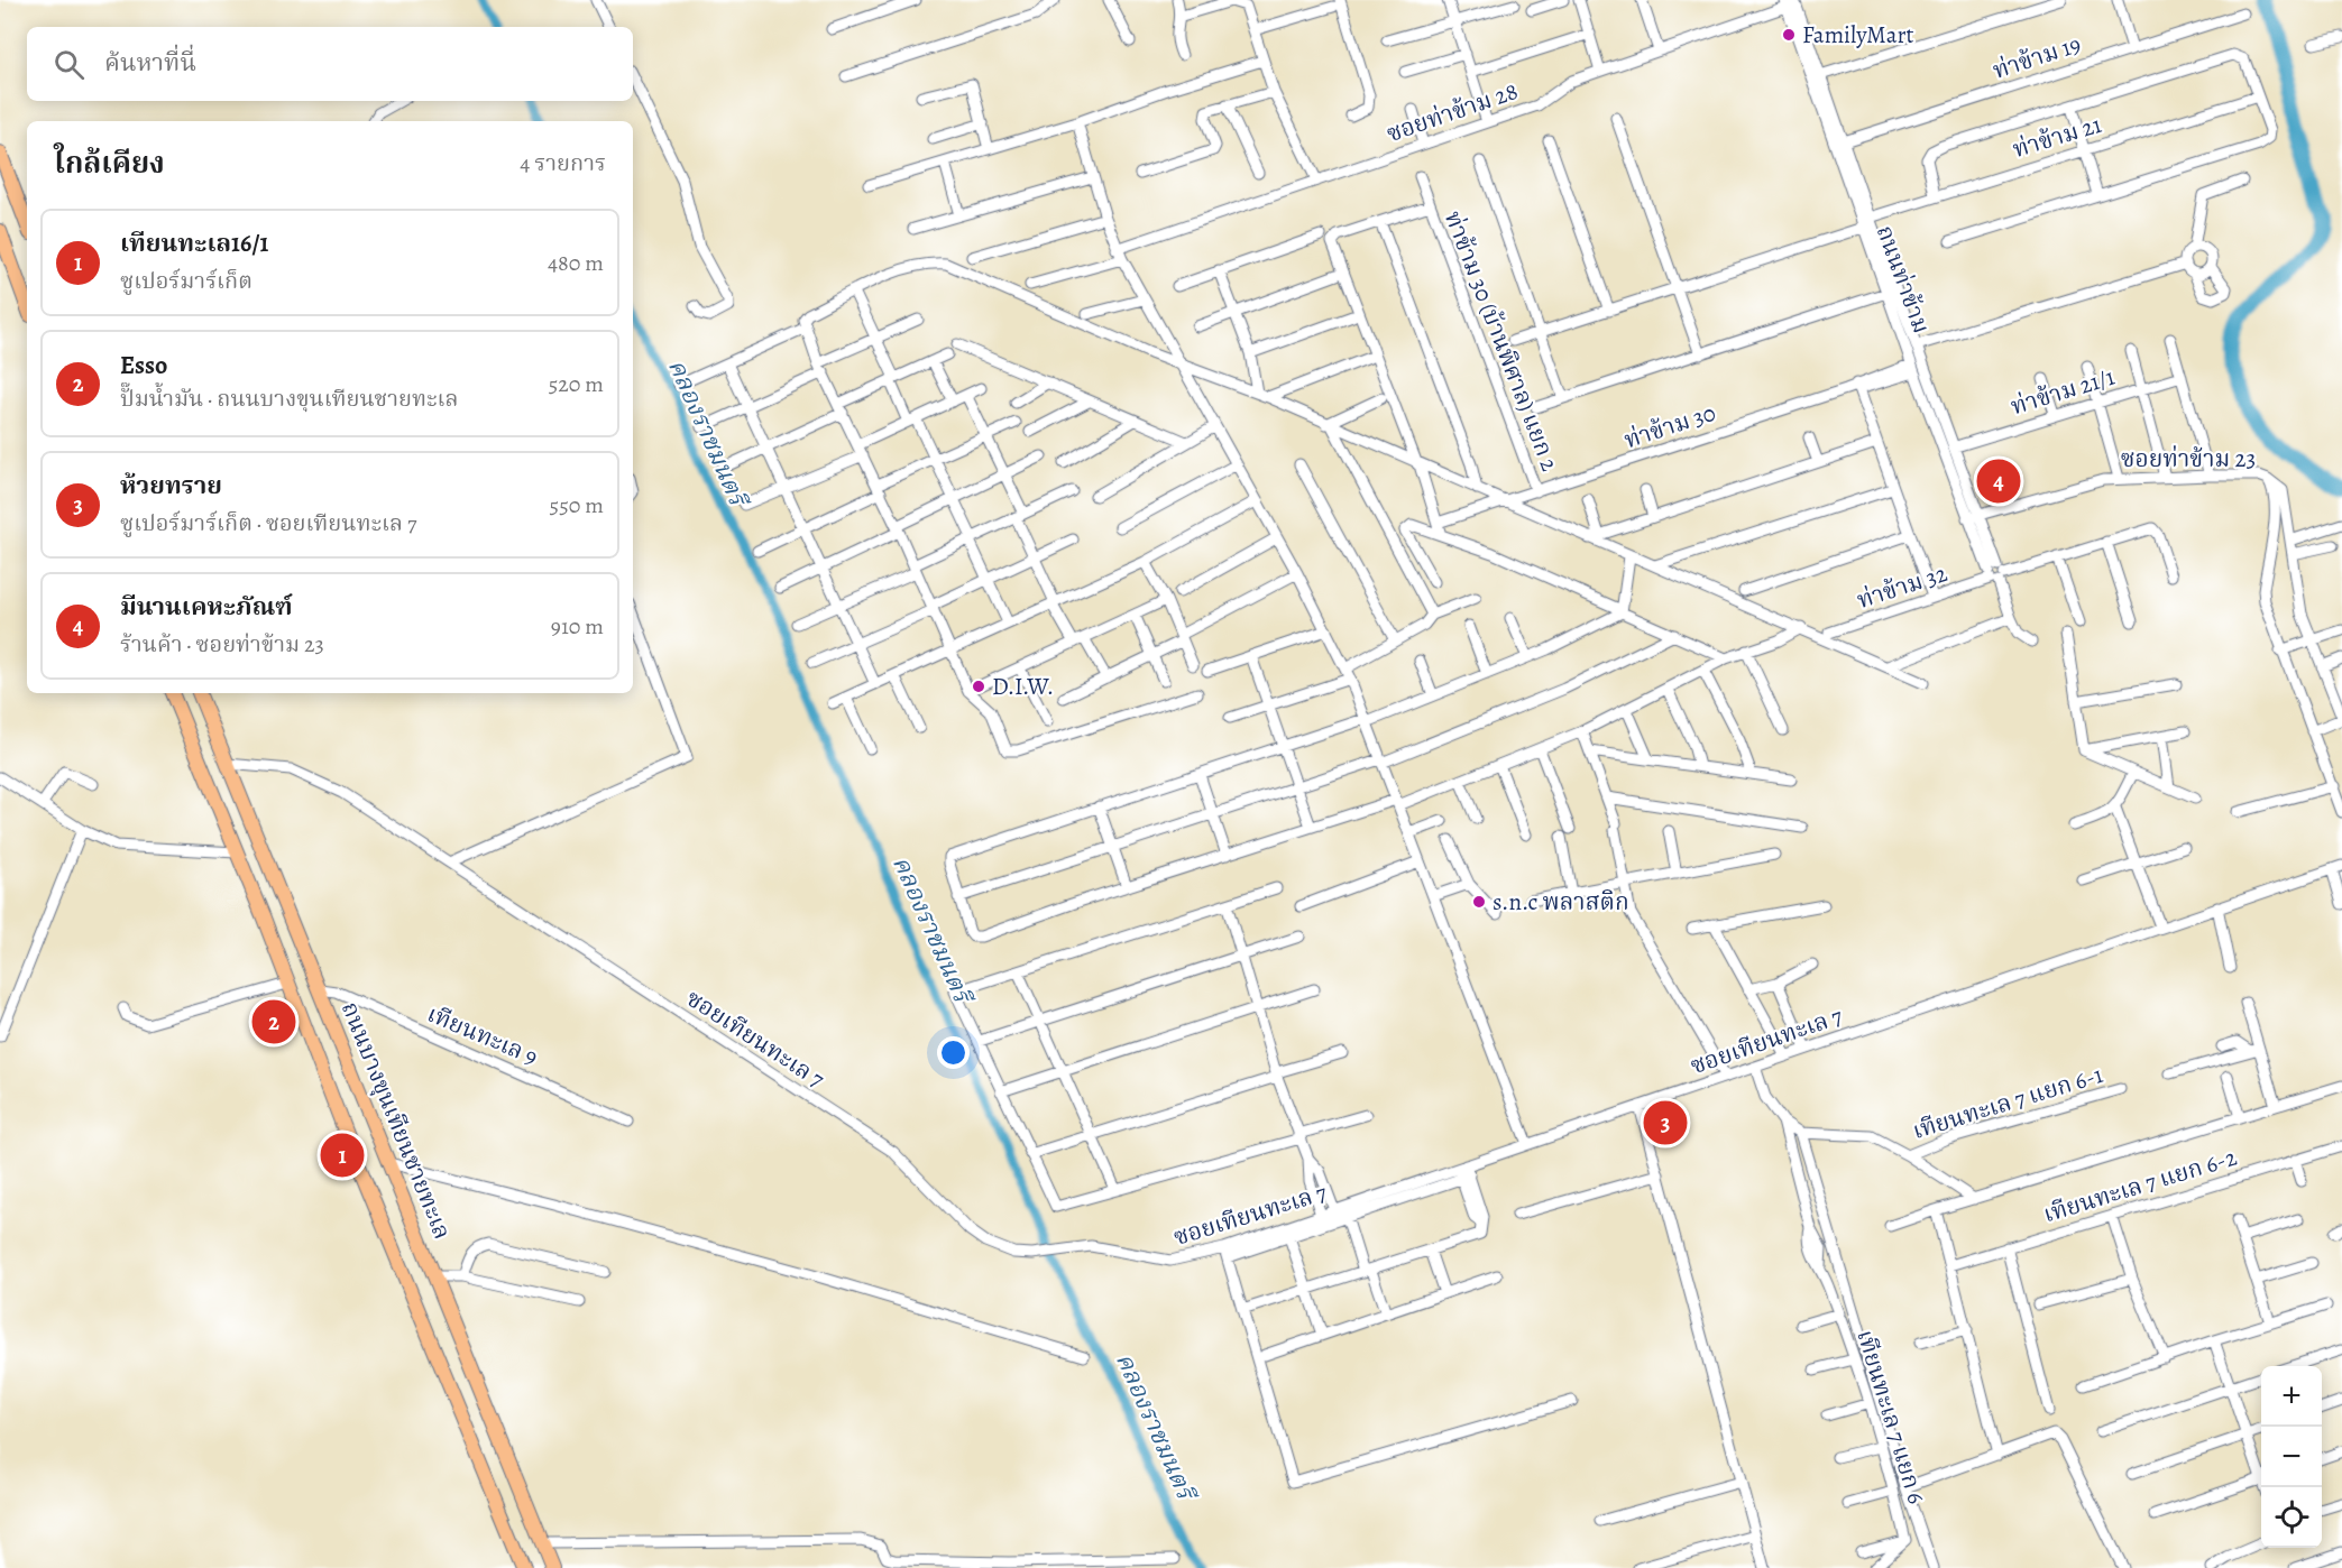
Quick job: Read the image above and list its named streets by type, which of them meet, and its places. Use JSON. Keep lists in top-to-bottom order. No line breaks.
{"streets":{"main road":["ถนนบางขุนเทียนชายทะเล"],"street":["ท่าข้าม 19","ซอยท่าข้าม 28","ท่าข้าม 21","ถนนท่าข้าม","ท่าข้าม 30 (บ้านพิศาล) แยก 2","ท่าข้าม 21/1","ท่าข้าม 30","ซอยท่าข้าม 23","ท่าข้าม 32","เทียนทะเล 9","ซอยเทียนทะเล 7","เทียนทะเล 7 แยก 6-1","เทียนทะเล 7 แยก 6-2","เทียนทะเล 7 แยก 6"]},"crossings":[["ท่าข้าม 19","ถนนท่าข้าม"],["ซอยท่าข้าม 28","ถนนท่าข้าม"],["ท่าข้าม 21","ถนนท่าข้าม"],["ถนนท่าข้าม","ท่าข้าม 21/1"],["ถนนท่าข้าม","ท่าข้าม 30"],["ถนนท่าข้าม","ซอยท่าข้าม 23"],["ถนนท่าข้าม","ท่าข้าม 32"],["ท่าข้าม 30 (บ้านพิศาล) แยก 2","ท่าข้าม 30"],["เทียนทะเล 9","ถนนบางขุนเทียนชายทะเล"],["ซอยเทียนทะเล 7","ถนนบางขุนเทียนชายทะเล"],["ซอยเทียนทะเล 7","เทียนทะเล 7 แยก 6"]],"water":["คลองราชมนตรี"],"places":["FamilyMart","D.I.W.","s.n.c พลาสติก"],"page":{"search":"ค้นหาที่นี่","heading":["ใกล้เคียง","4 รายการ"],"list":[{"mark":"1","name":"เทียนทะเล16/1","note":"ซูเปอร์มาร์เก็ต","value":"480 m"},{"mark":"2","name":"Esso","note":"ปั๊มน้ำมัน · ถนนบางขุนเทียนชายทะเล","value":"520 m"},{"mark":"3","name":"ห้วยทราย","note":"ซูเปอร์มาร์เก็ต · ซอยเทียนทะเล 7","value":"550 m"},{"mark":"4","name":"มีนานเคหะภัณฑ์","note":"ร้านค้า · ซอยท่าข้าม 23","value":"910 m"}],"pins":["4","2","3","1"],"map_buttons":["+","−"]}}
